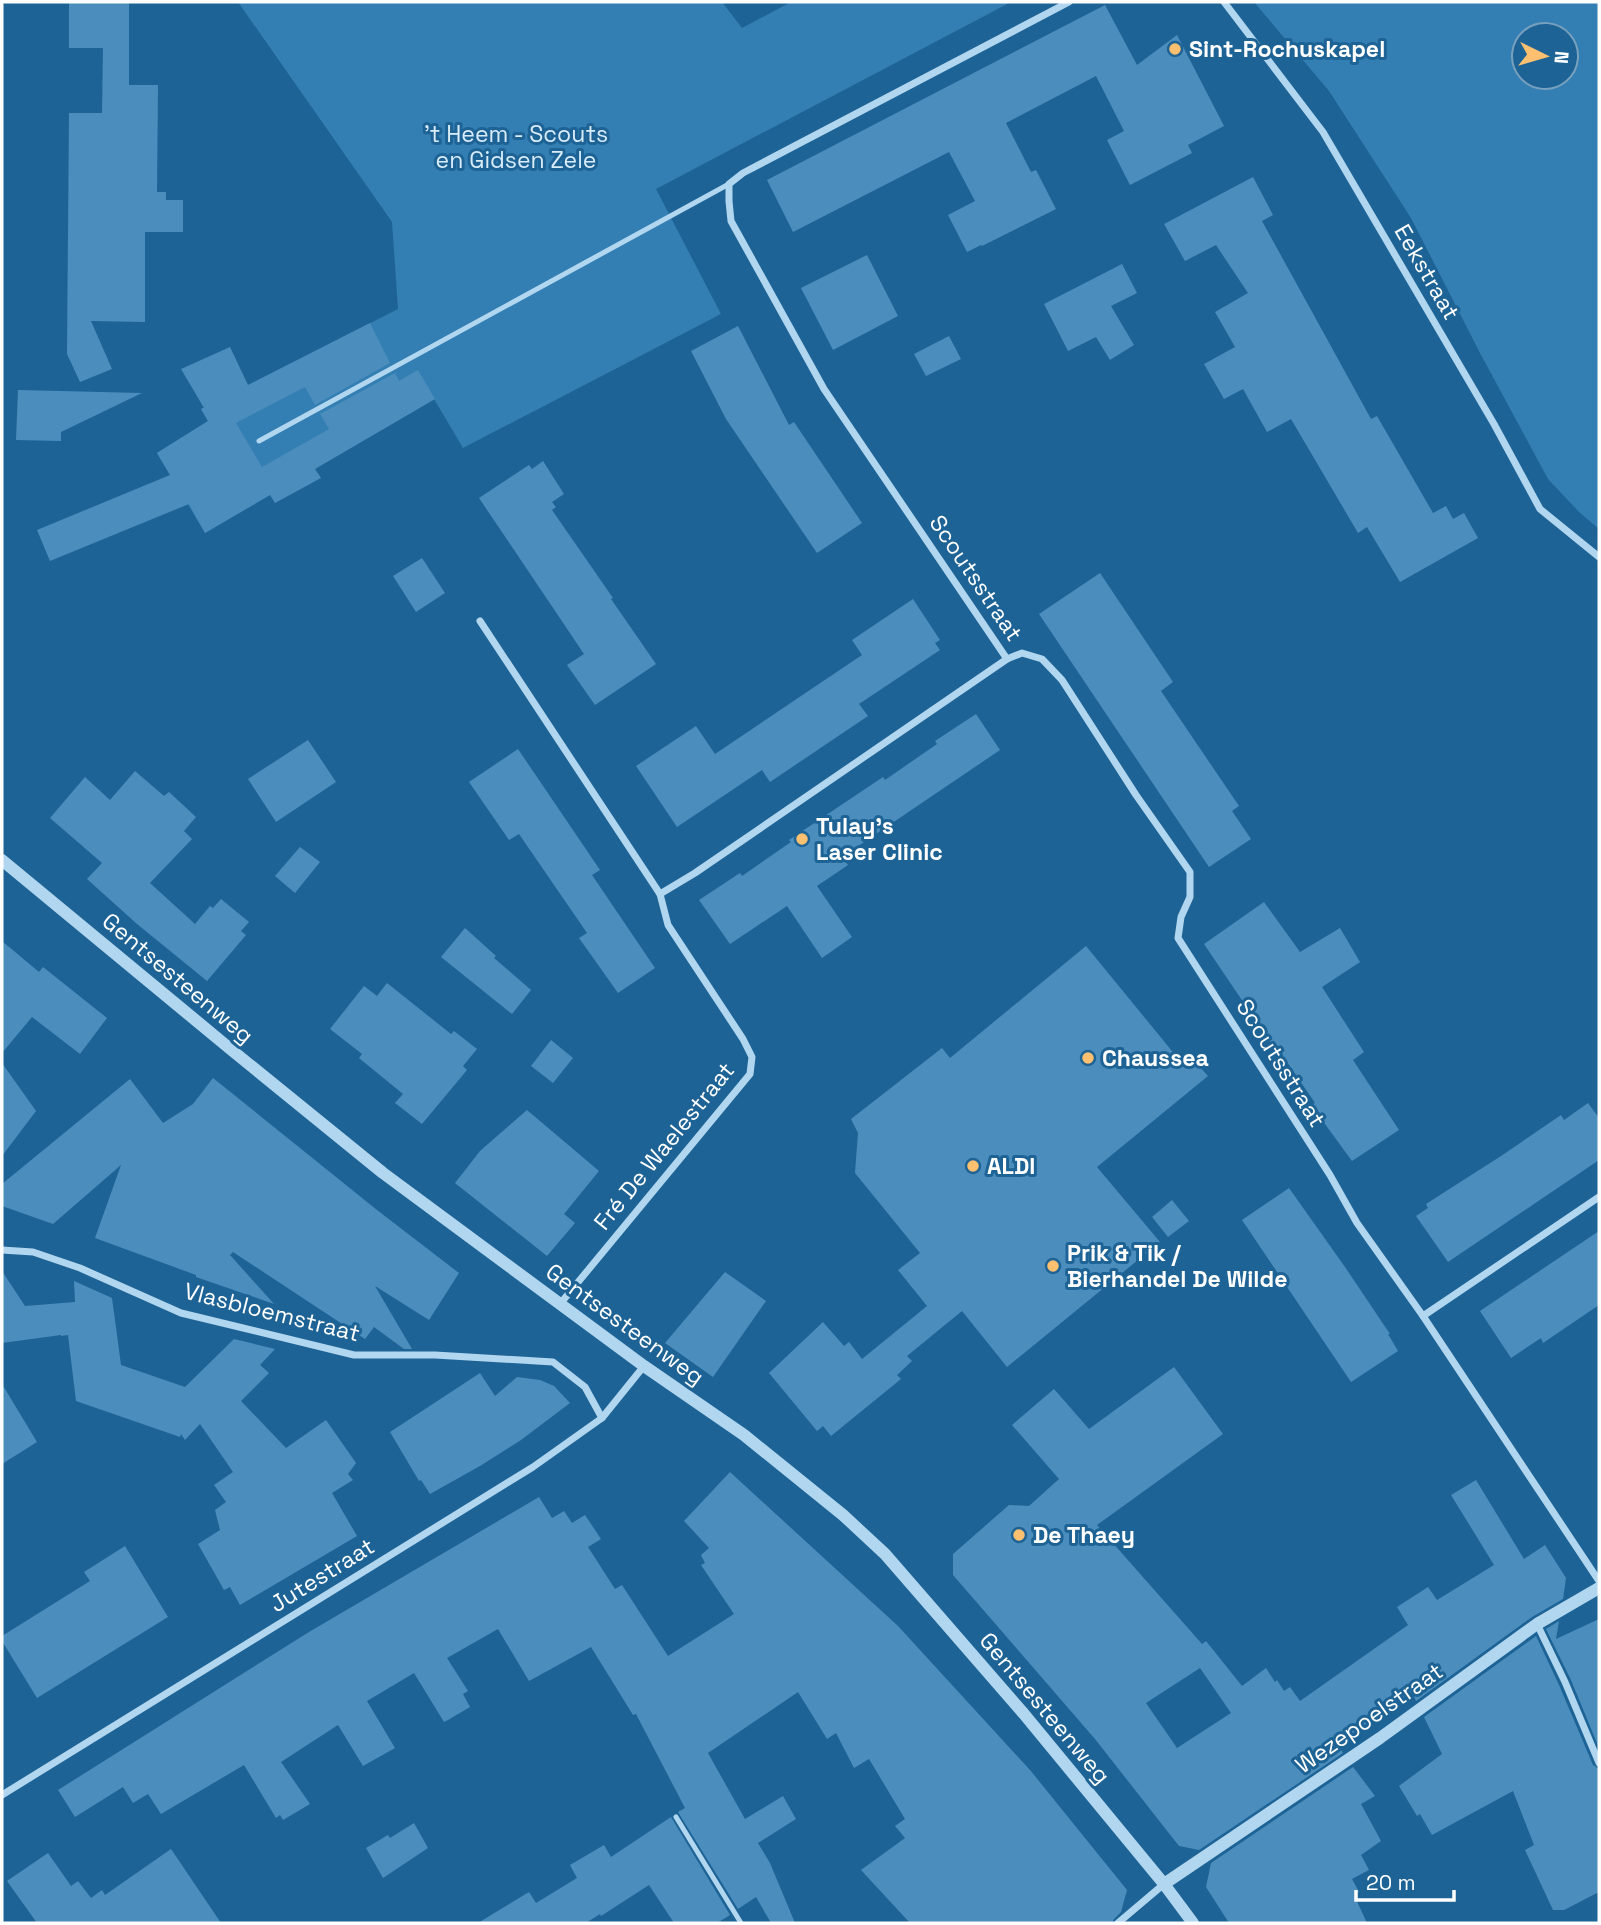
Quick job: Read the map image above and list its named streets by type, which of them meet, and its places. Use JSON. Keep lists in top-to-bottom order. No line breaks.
{"streets":{"street":["Eekstraat","Scoutsstraat","Gentsesteenweg","Fré De Waelestraat","Vlasbloemstraat","Jutestraat","Wezepoelstraat"]},"crossings":[["Gentsesteenweg","Fré De Waelestraat"],["Gentsesteenweg","Jutestraat"],["Gentsesteenweg","Wezepoelstraat"],["Vlasbloemstraat","Jutestraat"]],"parks":["'t Heem - Scouts en Gidsen Zele"],"places":["Sint-Rochuskapel","Tulay's Laser Clinic","Chaussea","ALDI","Prik & Tik / Bierhandel De Wilde","De Thaey"],"scale_bar":"20 m","north":"right"}
